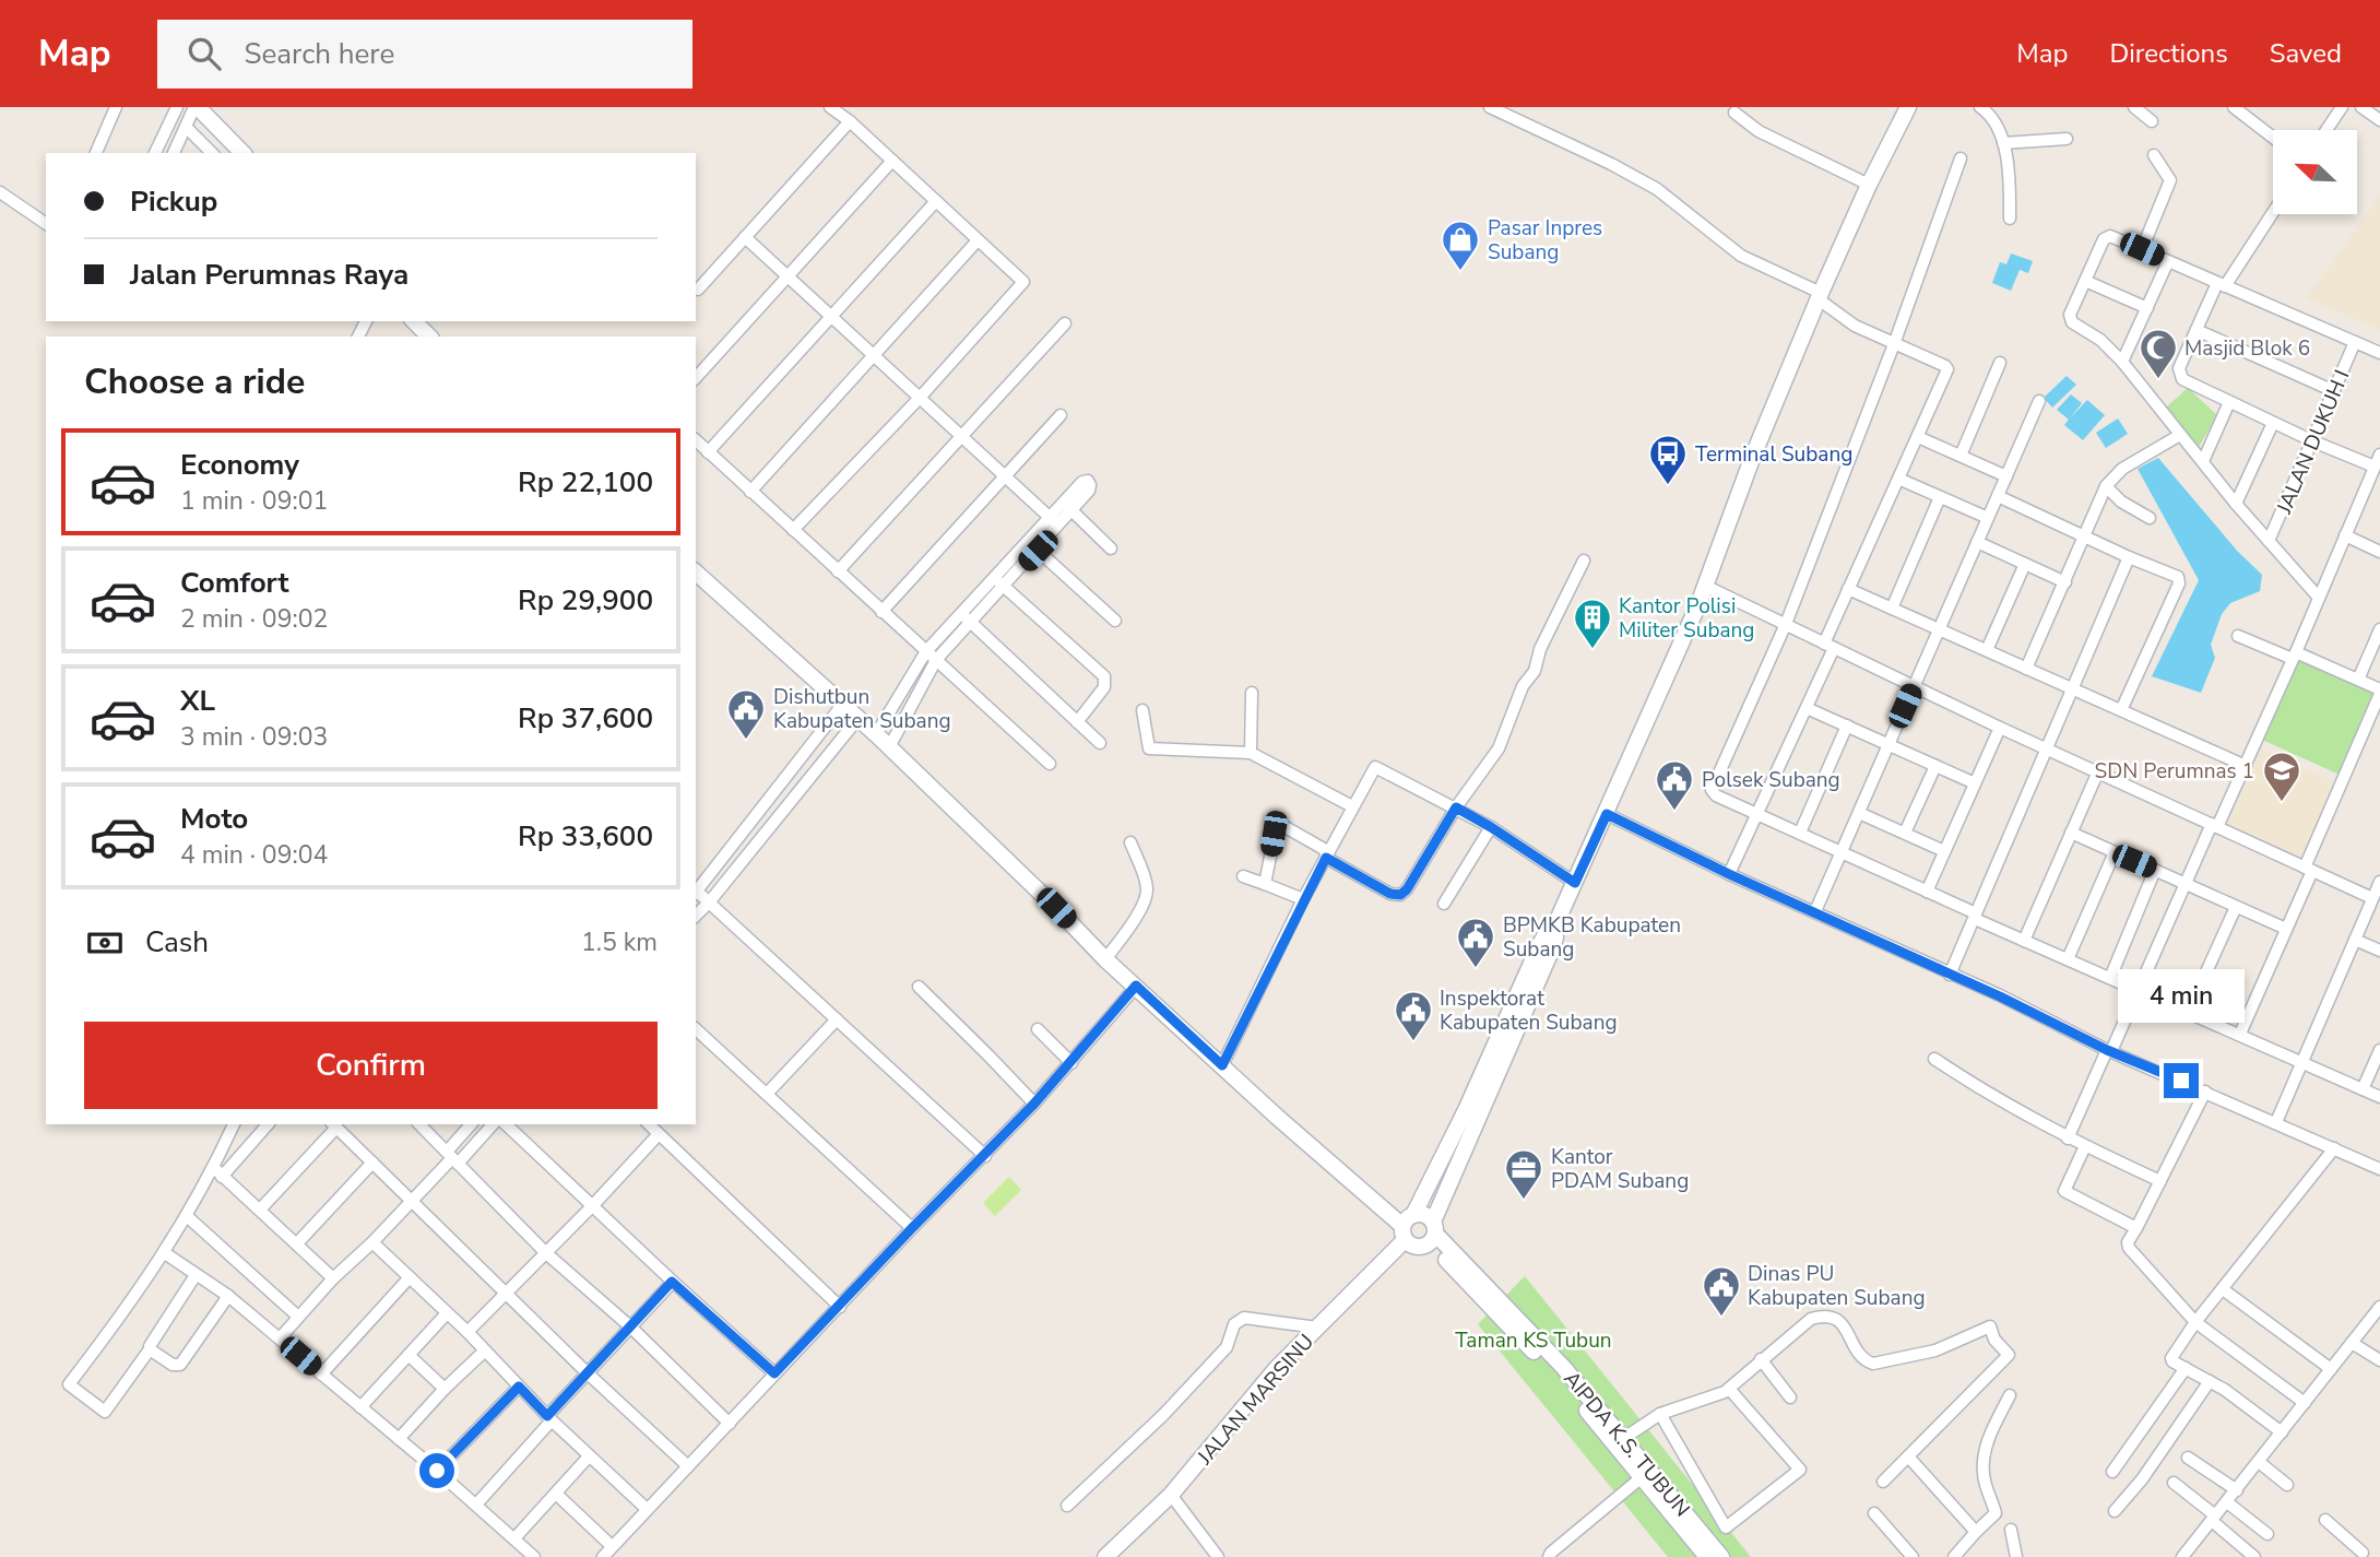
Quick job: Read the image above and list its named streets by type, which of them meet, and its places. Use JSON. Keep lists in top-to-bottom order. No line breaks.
{"streets":{"street":["JALAN DUKUH I","JALAN MARSINU","AIPDA K.S. TUBUN"]},"parks":["Taman KS Tubun"],"places":{"shop":["Pasar Inpres Subang"],"mosque":["Masjid Blok 6"],"bus stop":["Terminal Subang"],"building":["Kantor Polisi Militer Subang"],"public building":["Dishutbun Kabupaten Subang","Polsek Subang","BPMKB Kabupaten Subang","Inspektorat Kabupaten Subang","Dinas PU Kabupaten Subang"],"school or university":["SDN Perumnas 1"],"office":["Kantor PDAM Subang"]},"north":"top left","page":{"header":"Map","search":"Search here","nav":["Map","Directions","Saved"],"banner":["Pickup","Jalan Perumnas Raya"],"heading":"Choose a ride","list":[{"name":"Economy","note":"1 min · 09:01","value":"Rp 22,100"},{"name":"Comfort","note":"2 min · 09:02","value":"Rp 29,900"},{"name":"XL","note":"3 min · 09:03","value":"Rp 37,600"},{"name":"Moto","note":"4 min · 09:04","value":"Rp 33,600"}],"pay":["Cash","1.5 km"],"bubble":"4 min","buttons":"Confirm"}}
